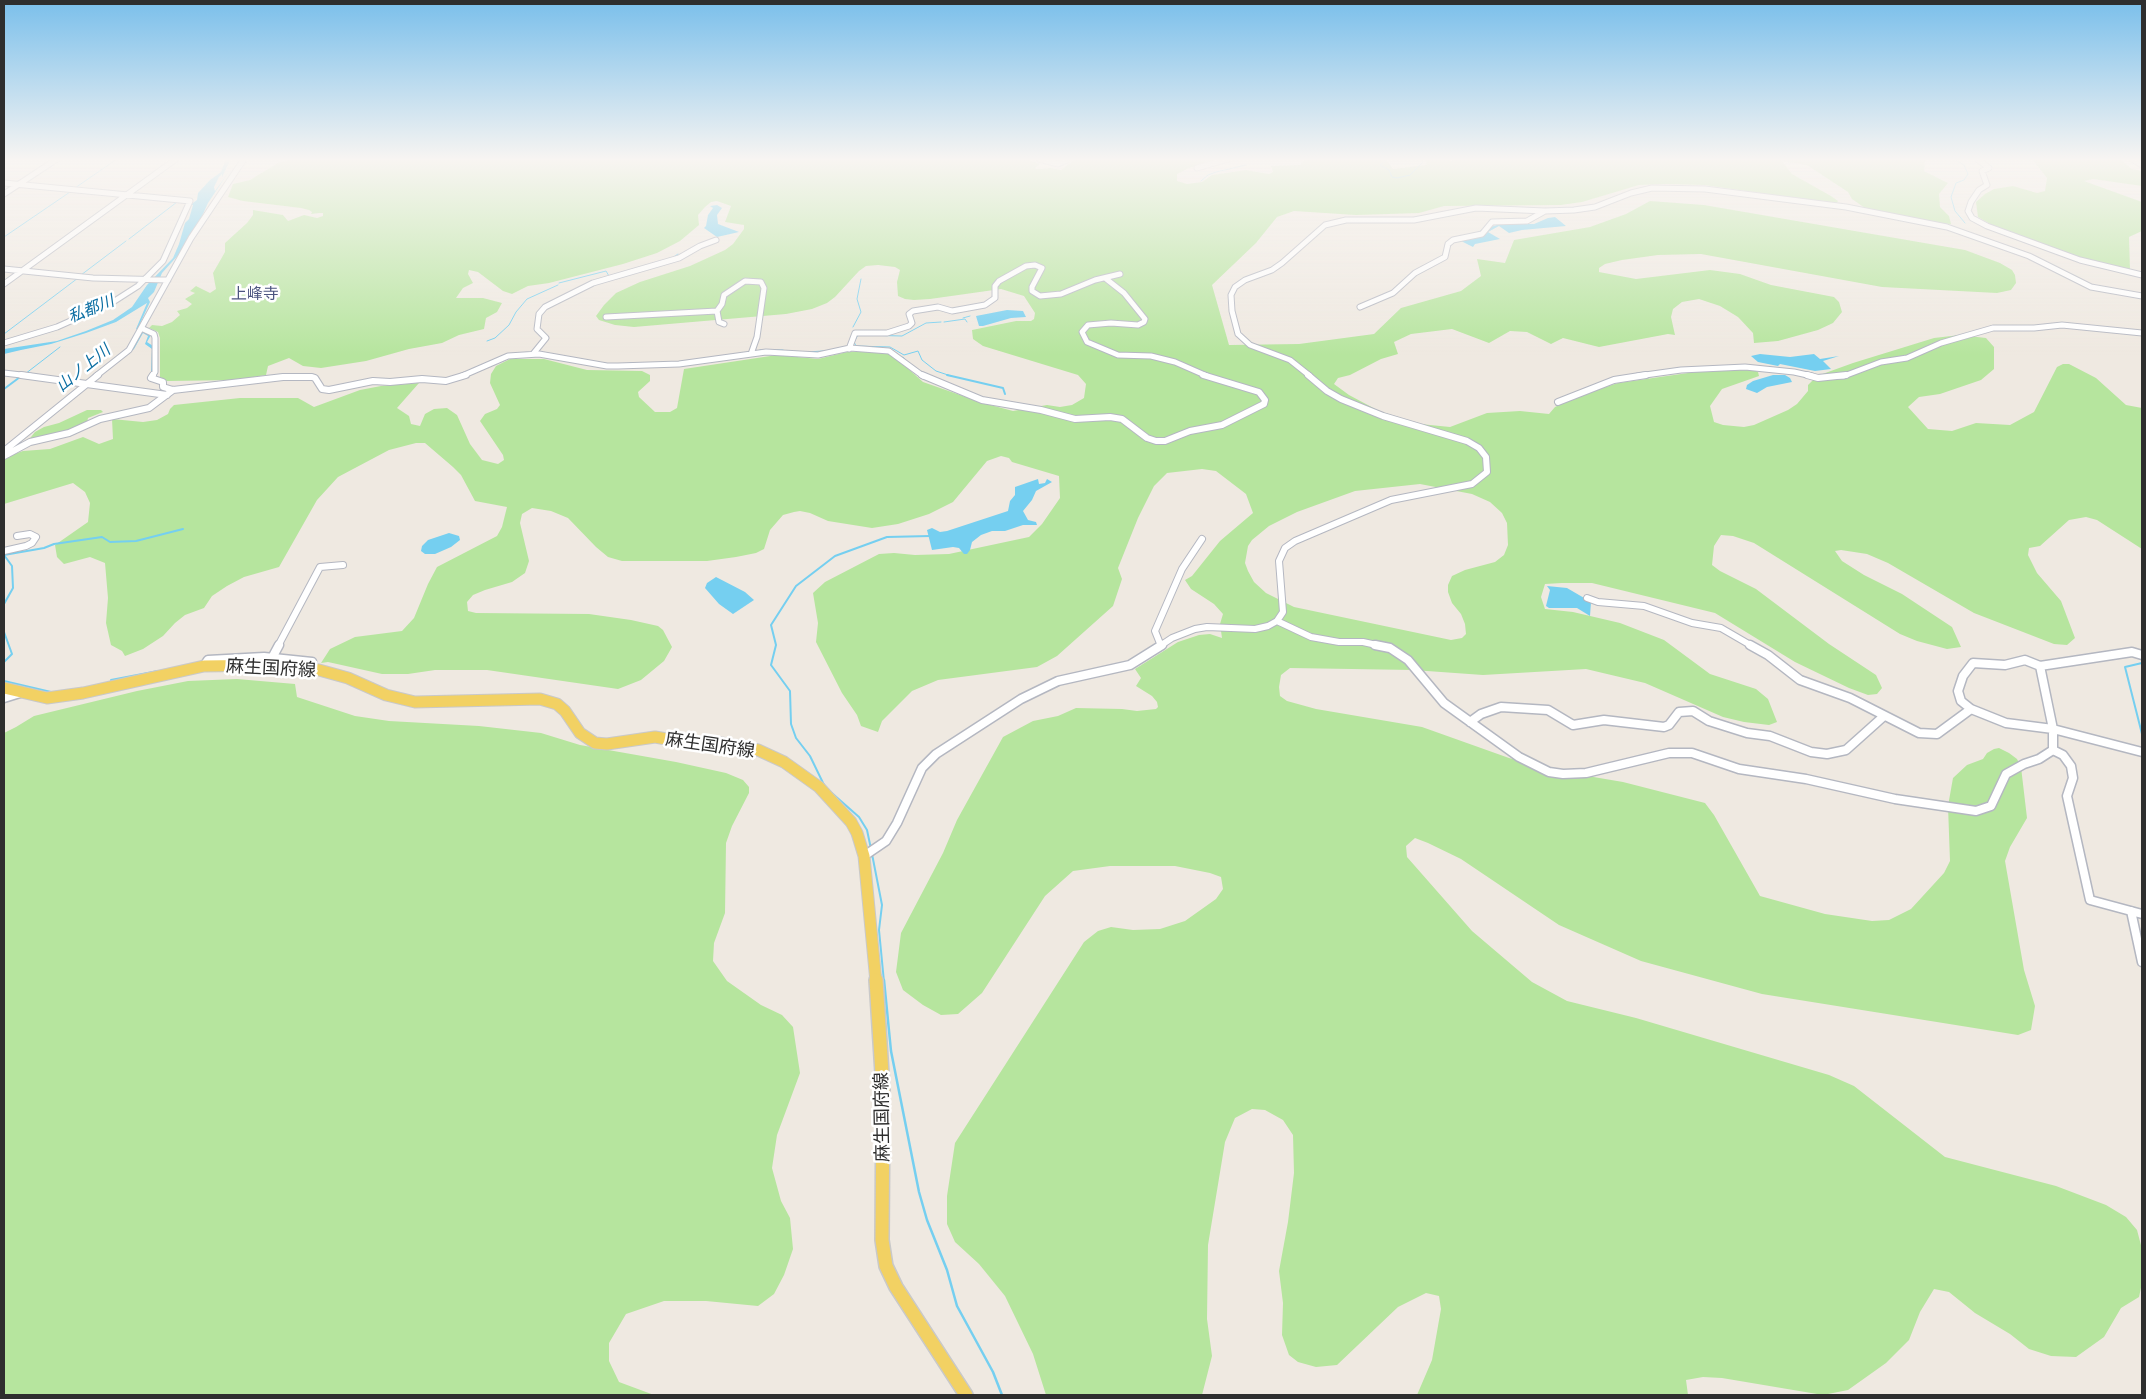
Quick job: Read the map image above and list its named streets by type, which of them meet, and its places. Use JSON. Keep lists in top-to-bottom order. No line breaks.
{"streets":{"main road":["麻生国府線"]},"districts":["上峰寺"],"water":["私都川","山ノ上川"]}
